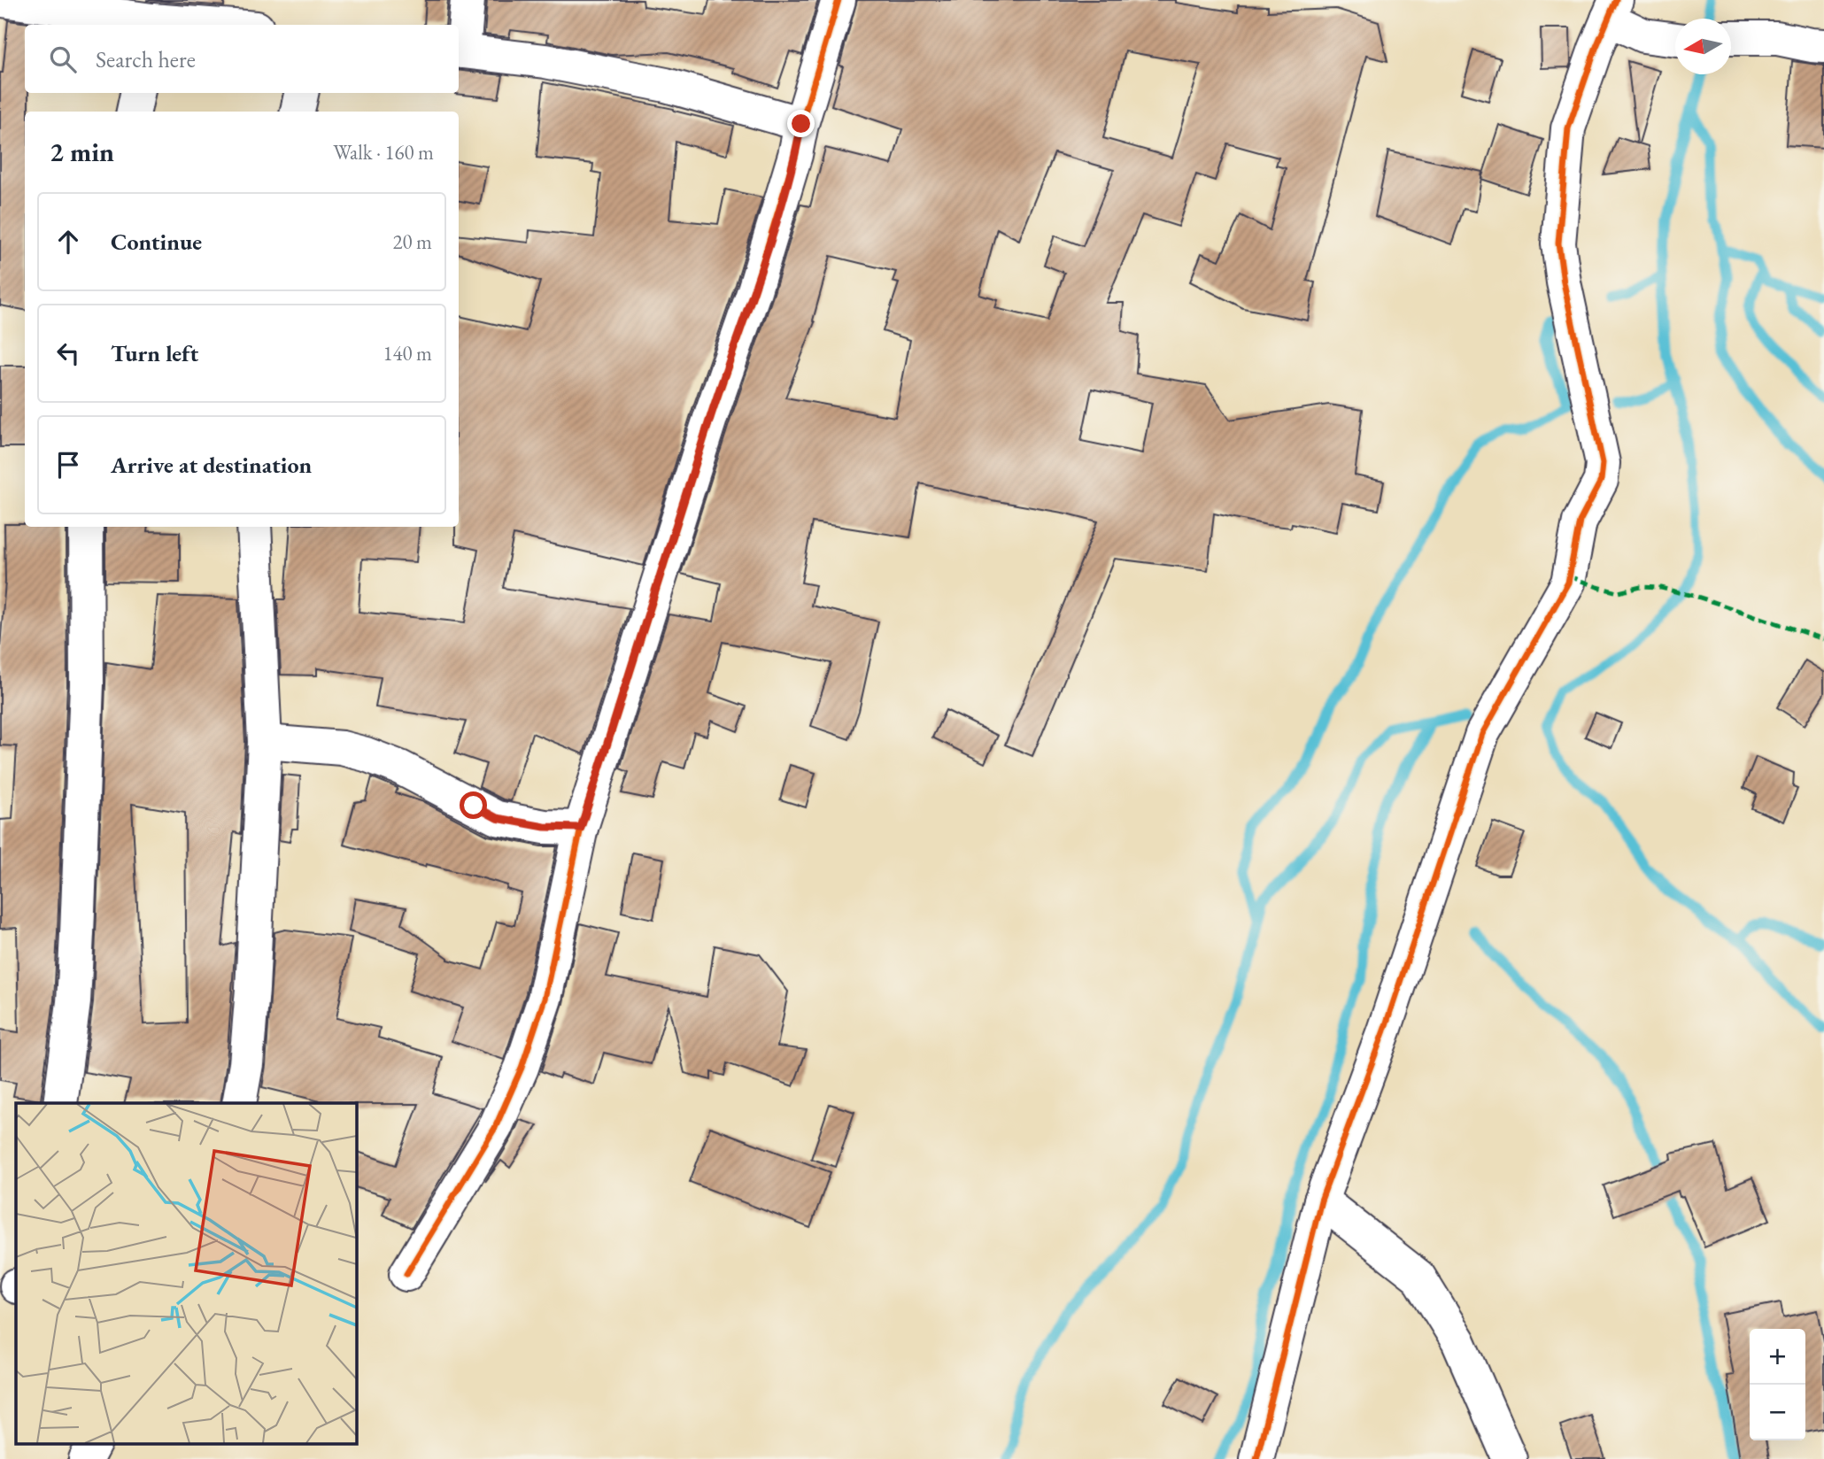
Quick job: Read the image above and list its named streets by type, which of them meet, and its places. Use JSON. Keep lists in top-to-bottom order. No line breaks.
{"north":"left","page":{"search":"Search here","heading":["2 min","Walk · 160 m"],"list":[["Continue","20 m"],["Turn left","140 m"],"Arrive at destination"],"map_buttons":["+","−"]}}
